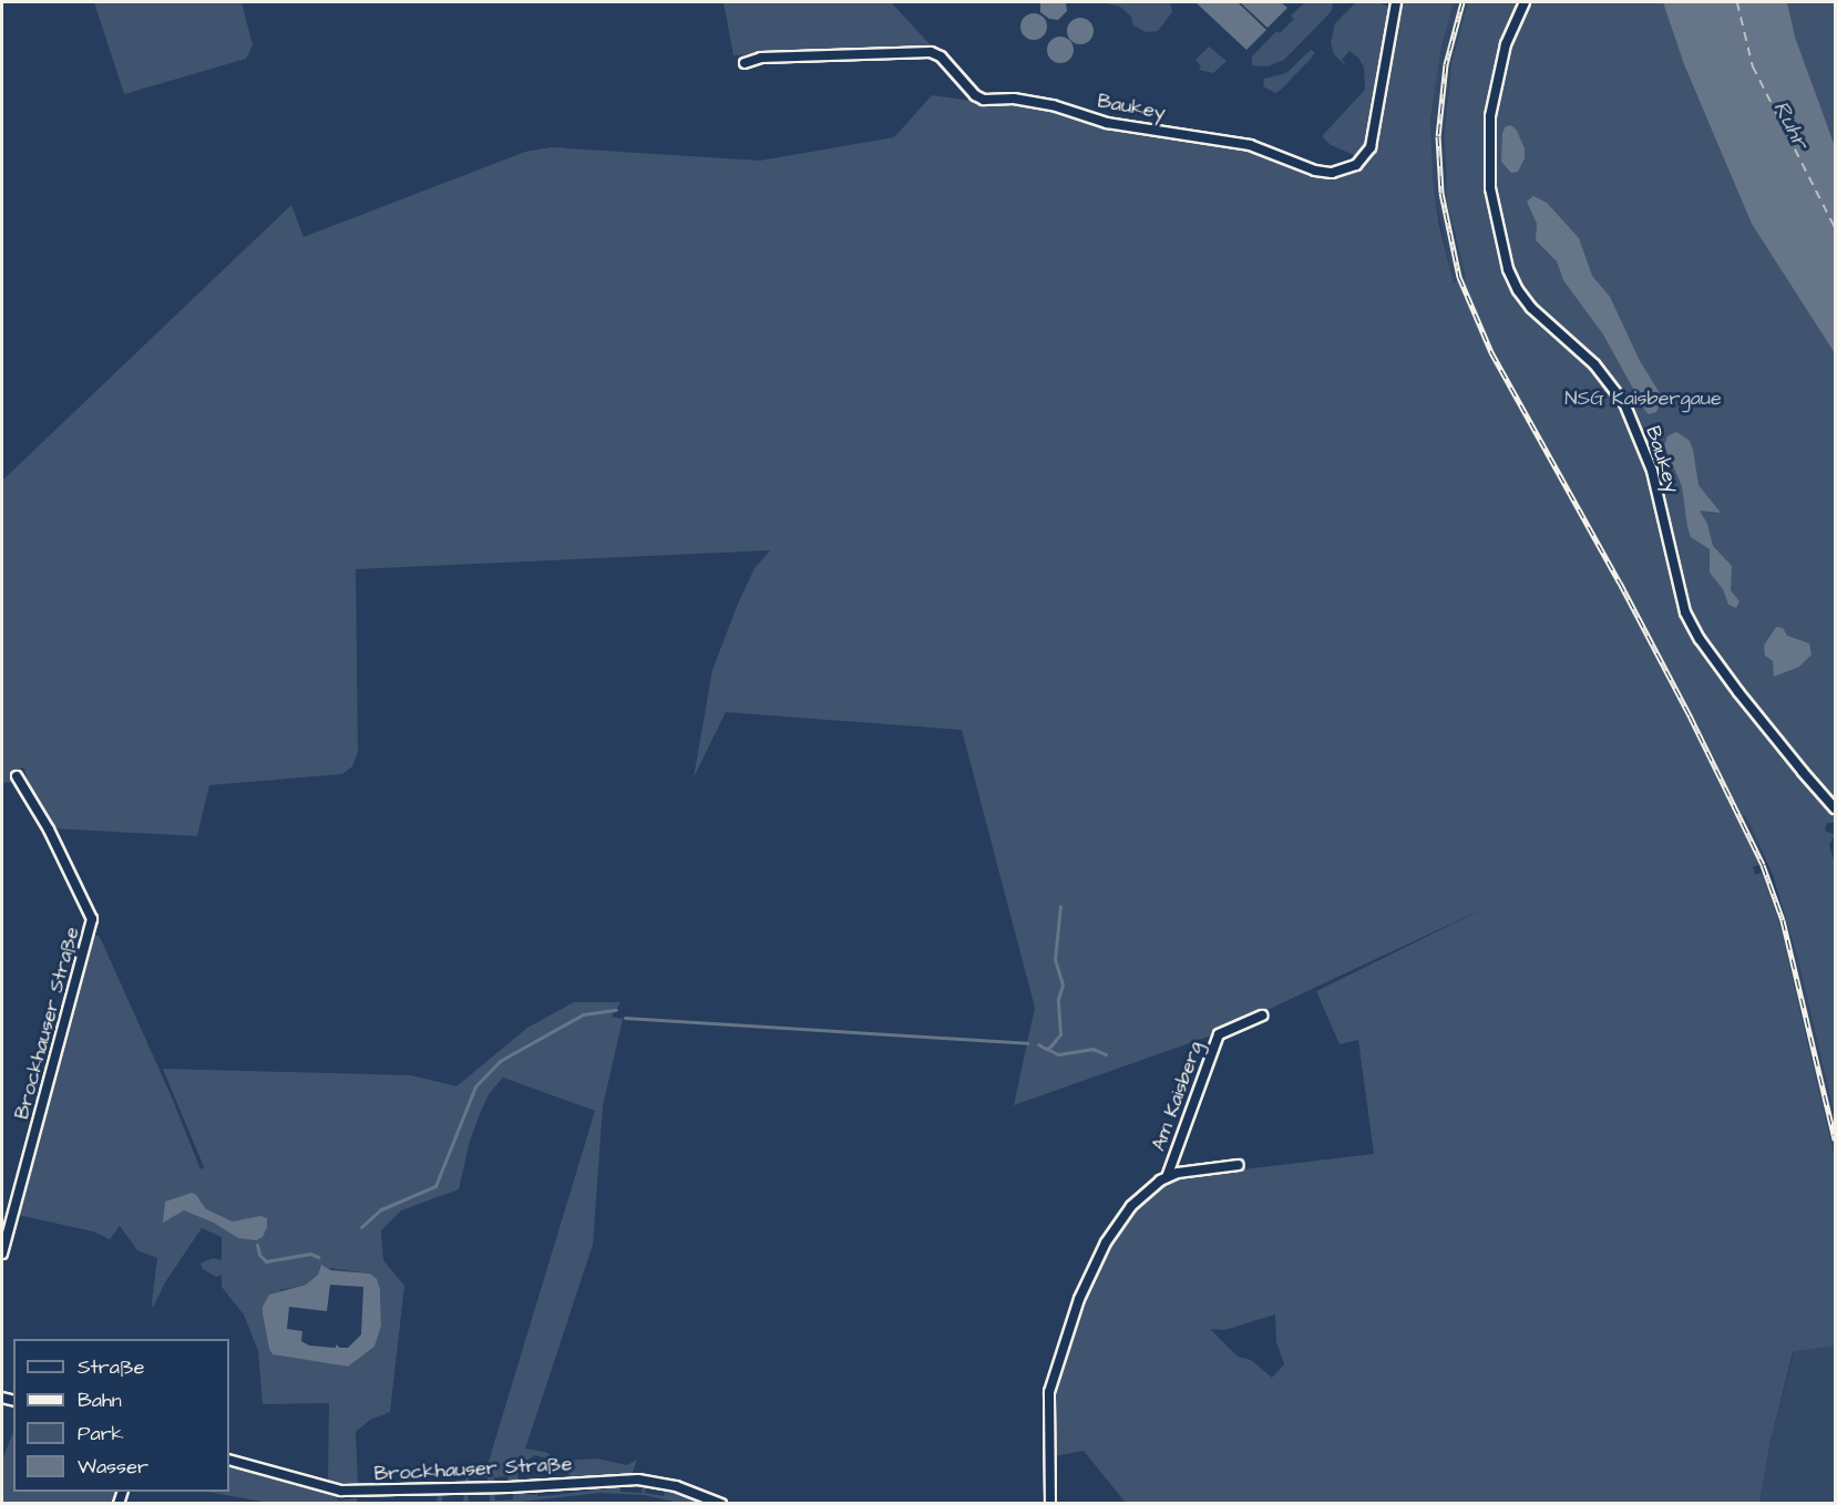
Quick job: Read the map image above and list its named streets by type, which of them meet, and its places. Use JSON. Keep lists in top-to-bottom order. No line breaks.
{"streets":{"street":["Baukey","Brockhauser Straße","Am Kaisberg"]},"water":["Ruhr"],"parks":["NSG Kaisbergaue"],"legend":["Straße","Bahn","Park","Wasser"]}
